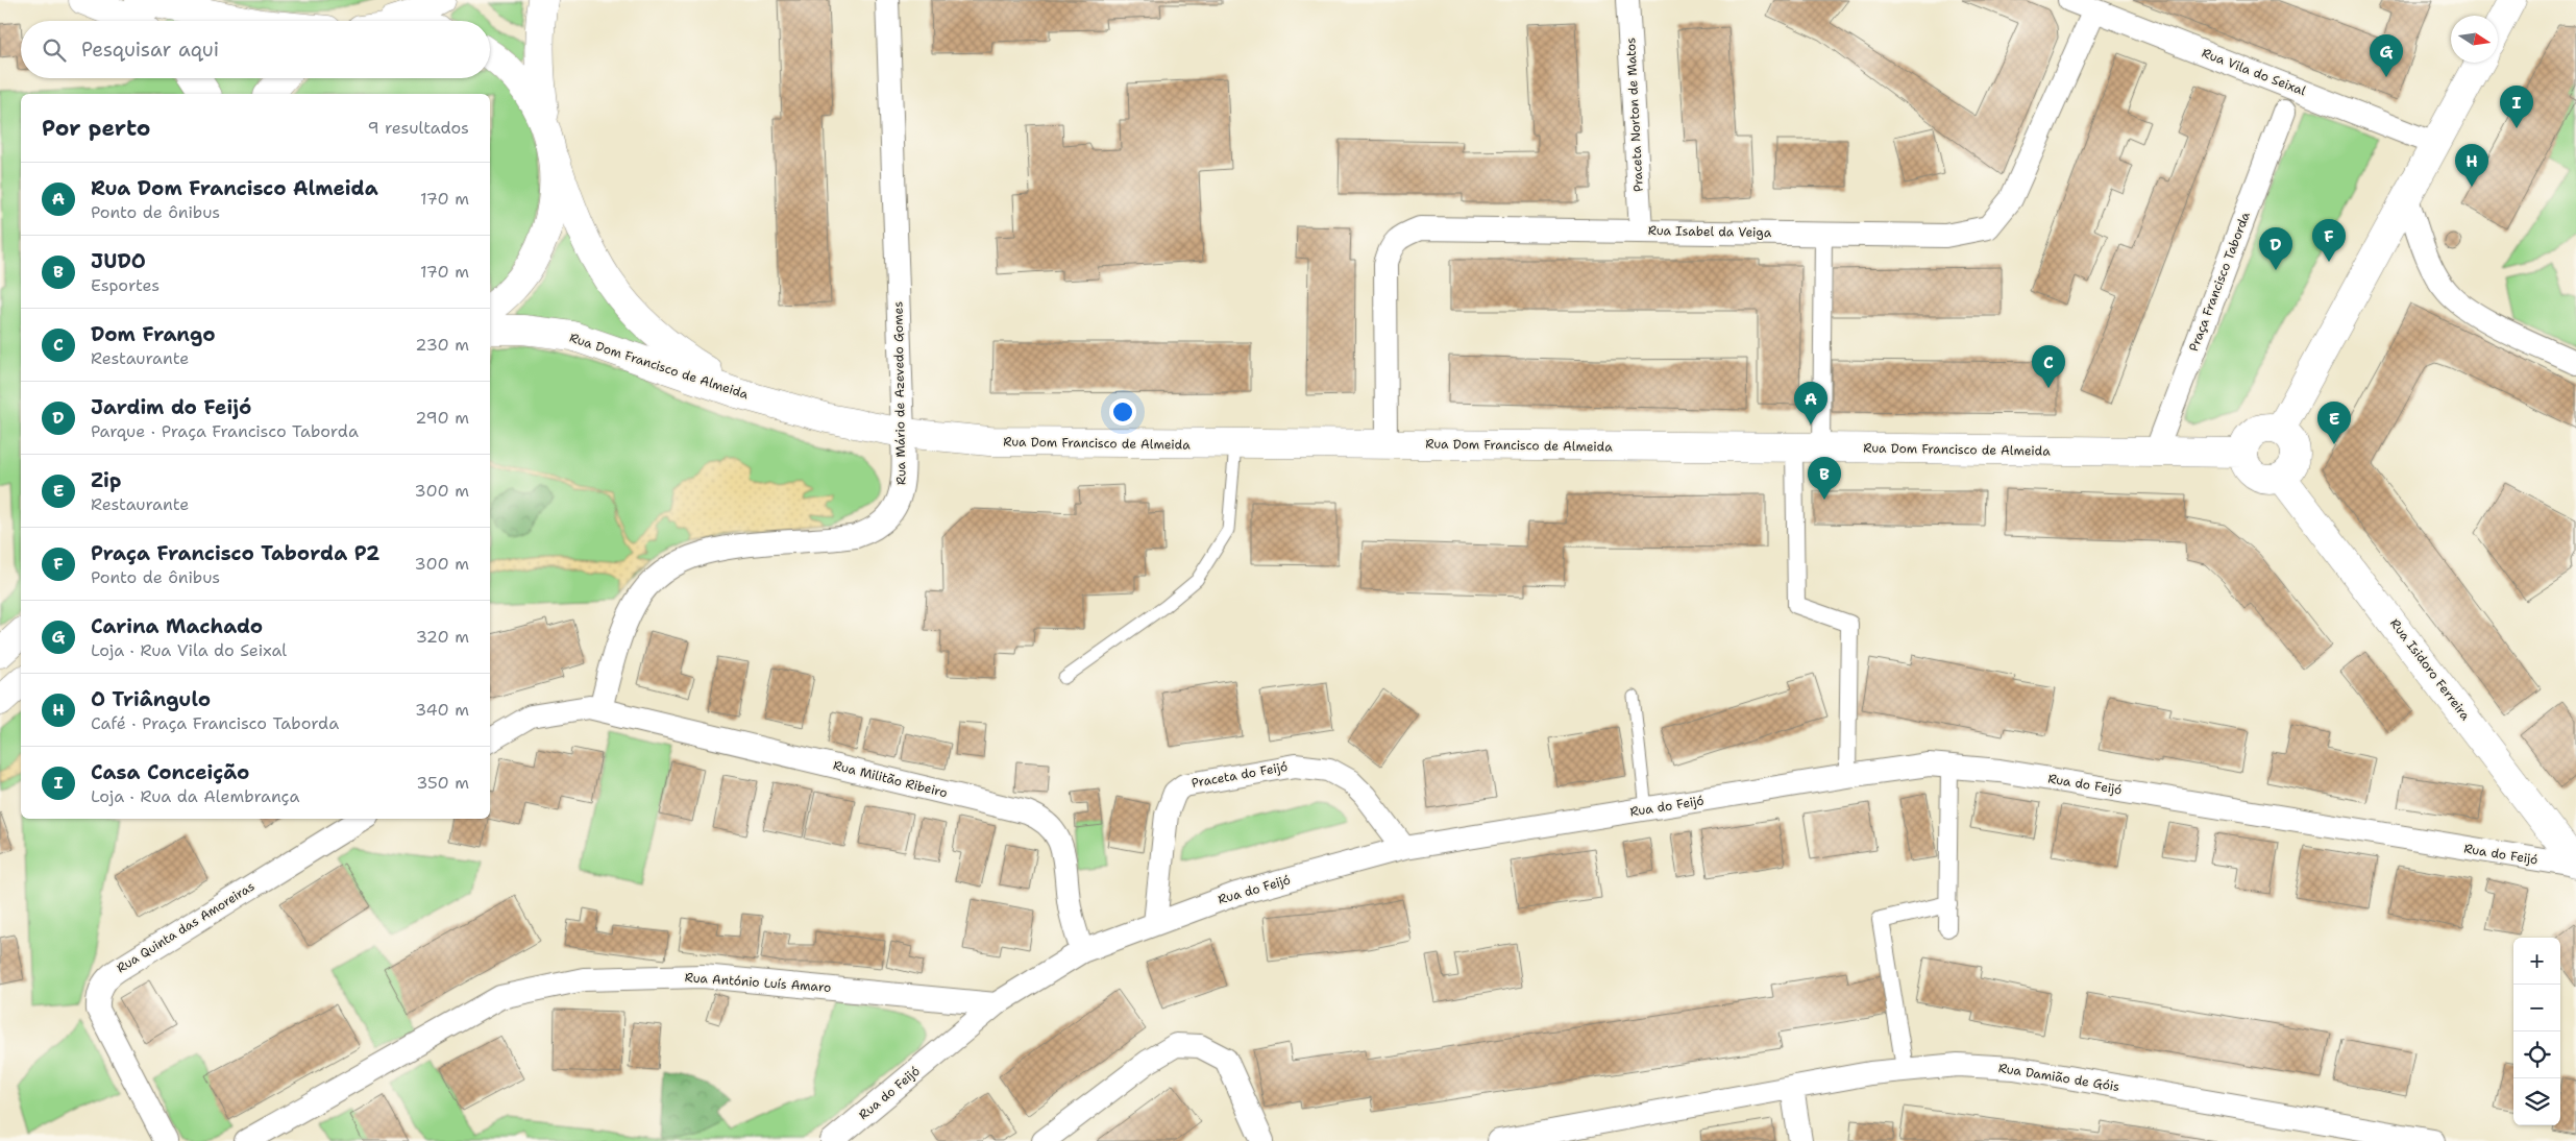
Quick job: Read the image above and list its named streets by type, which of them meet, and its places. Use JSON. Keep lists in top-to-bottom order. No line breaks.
{"streets":{"main road":["Rua Dom Francisco de Almeida","Rua Isidoro Ferreira"],"street":["Rua Vila do Seixal","Praceta Norton de Matos","Rua Isabel da Veiga","Praça Francisco Taborda","Rua Mário de Azevedo Gomes","Praceta do Feijó","Rua Militão Ribeiro","Rua do Feijó","Rua Quinta das Amoreiras","Rua António Luís Amaro","Rua Damião de Góis"]},"crossings":[["Rua Vila do Seixal","Rua Isabel da Veiga"],["Praceta Norton de Matos","Rua Isabel da Veiga"],["Rua Isabel da Veiga","Rua Dom Francisco de Almeida"],["Praça Francisco Taborda","Rua Dom Francisco de Almeida"],["Rua Dom Francisco de Almeida","Rua Mário de Azevedo Gomes"],["Rua Dom Francisco de Almeida","Rua Isidoro Ferreira"],["Rua Mário de Azevedo Gomes","Rua Militão Ribeiro"],["Rua Isidoro Ferreira","Rua do Feijó"],["Praceta do Feijó","Rua do Feijó"],["Rua Militão Ribeiro","Rua do Feijó"],["Rua do Feijó","Rua António Luís Amaro"]],"north":"right","page":{"search":"Pesquisar aqui","pins":["G","I","H","F","D","C","A","E","B"],"heading":["Por perto","9 resultados"],"list":[{"mark":"A","name":"Rua Dom Francisco Almeida","note":"Ponto de ônibus","value":"170 m"},{"mark":"B","name":"JUDO","note":"Esportes","value":"170 m"},{"mark":"C","name":"Dom Frango","note":"Restaurante","value":"230 m"},{"mark":"D","name":"Jardim do Feijó","note":"Parque · Praça Francisco Taborda","value":"290 m"},{"mark":"E","name":"Zip","note":"Restaurante","value":"300 m"},{"mark":"F","name":"Praça Francisco Taborda P2","note":"Ponto de ônibus","value":"300 m"},{"mark":"G","name":"Carina Machado","note":"Loja · Rua Vila do Seixal","value":"320 m"},{"mark":"H","name":"O Triângulo","note":"Café · Praça Francisco Taborda","value":"340 m"},{"mark":"I","name":"Casa Conceição","note":"Loja · Rua da Alembrança","value":"350 m"}],"map_buttons":["+","−"]}}
